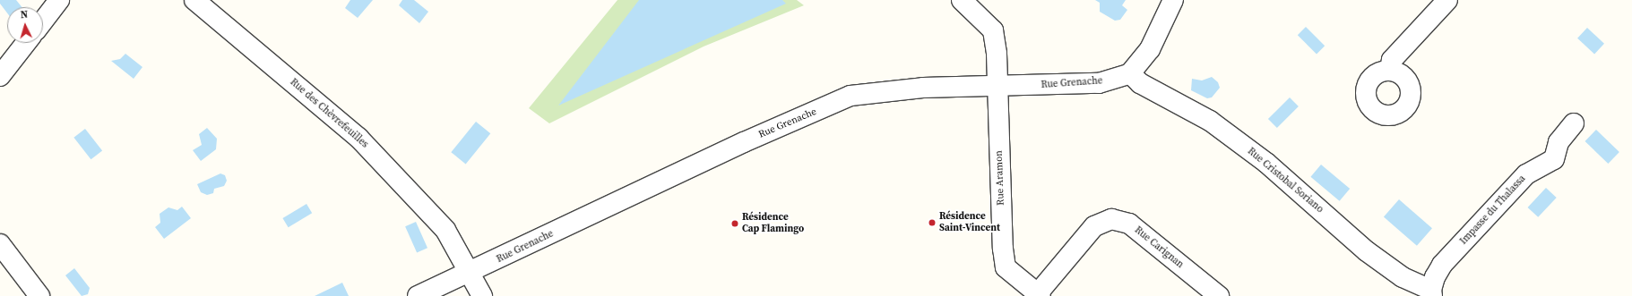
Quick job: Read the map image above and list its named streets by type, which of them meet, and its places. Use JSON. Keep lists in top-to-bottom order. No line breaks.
{"streets":{"street":["Rue Grenache","Rue des Chèvrefeuilles","Rue Aramon","Rue Cristobal Soriano","Impasse du Thalassa","Rue Carignan"]},"crossings":[["Rue Grenache","Rue des Chèvrefeuilles"],["Rue Grenache","Rue Aramon"],["Rue Grenache","Rue Cristobal Soriano"],["Rue Aramon","Rue Carignan"],["Rue Cristobal Soriano","Impasse du Thalassa"]],"places":["Résidence Saint-Vincent","Résidence Cap Flamingo"],"north":"top"}
